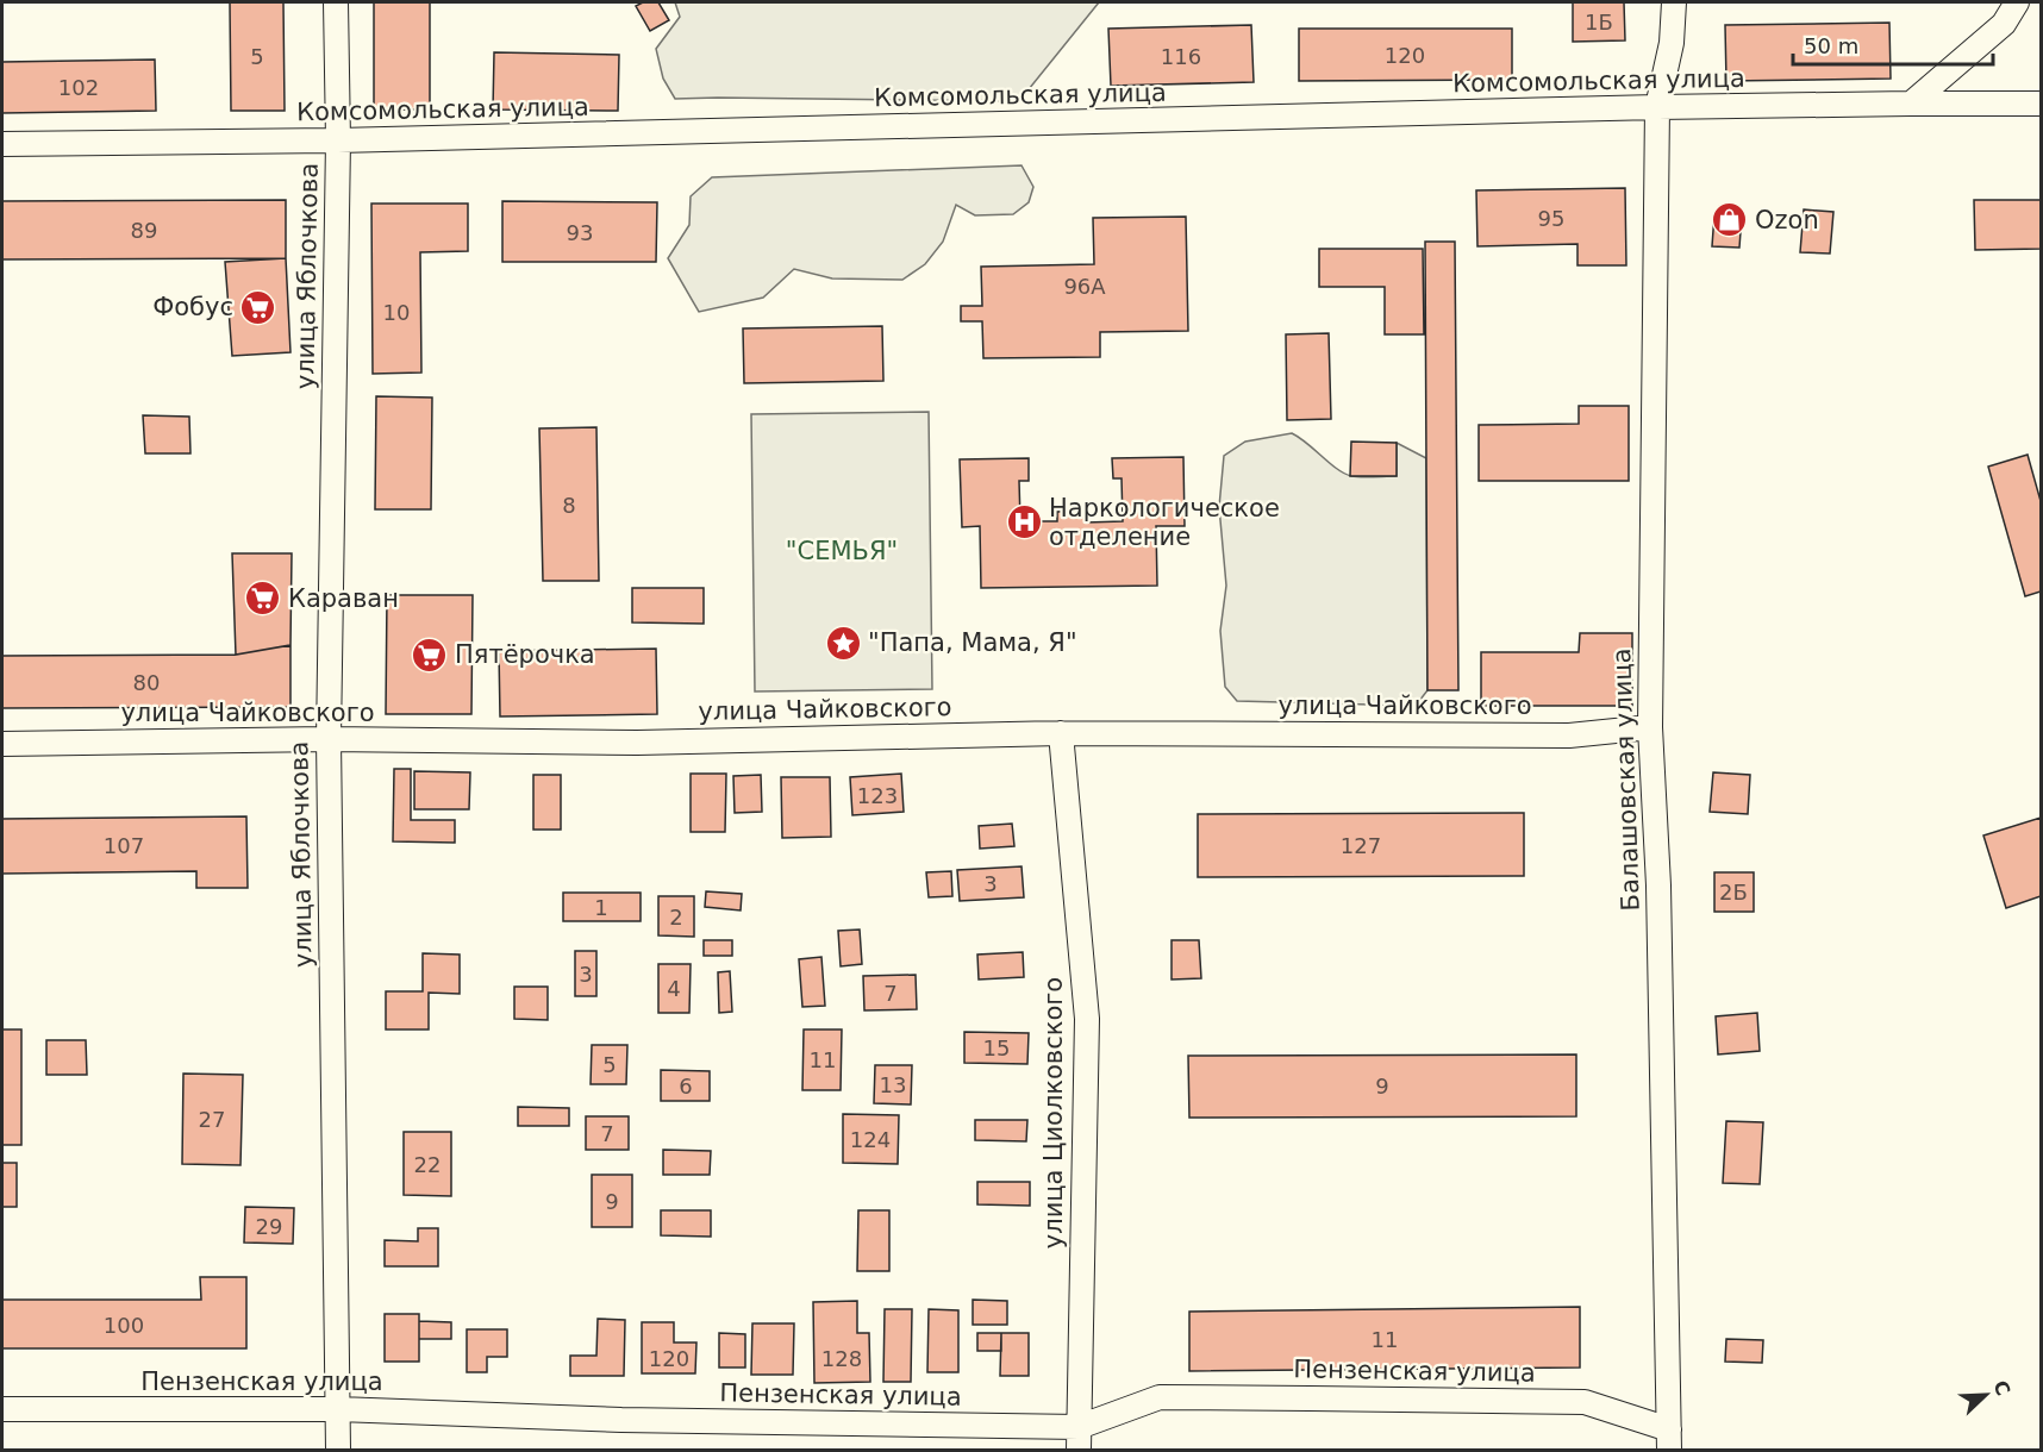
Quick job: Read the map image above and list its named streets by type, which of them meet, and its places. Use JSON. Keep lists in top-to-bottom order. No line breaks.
{"streets":{"street":["Комсомольская улица","улица Яблочкова","улица Чайковского","Балашовская улица","улица Циолковского","Пензенская улица"]},"crossings":[["Комсомольская улица","улица Яблочкова"],["Комсомольская улица","Балашовская улица"],["улица Яблочкова","улица Чайковского"],["улица Яблочкова","Пензенская улица"],["улица Чайковского","Балашовская улица"],["улица Чайковского","улица Циолковского"],["Балашовская улица","Пензенская улица"],["улица Циолковского","Пензенская улица"]],"parks":["\"СЕМЬЯ\""],"places":{"shop":["Ozon"],"supermarket":["Фобус","Караван","Пятёрочка"],"hospital":["Наркологическое отделение"],"place":["\"Папа, Мама, Я\""]},"house_numbers":["1Б","120","5","116","102","95","89","93","96А","10","8","80","123","107","127","3","2Б","1","2","3","4","7","15","11","5","13","6","9","27","7","124","22","9","29","100","11","120","128"],"scale_bar":"50 m","north":"top right"}
